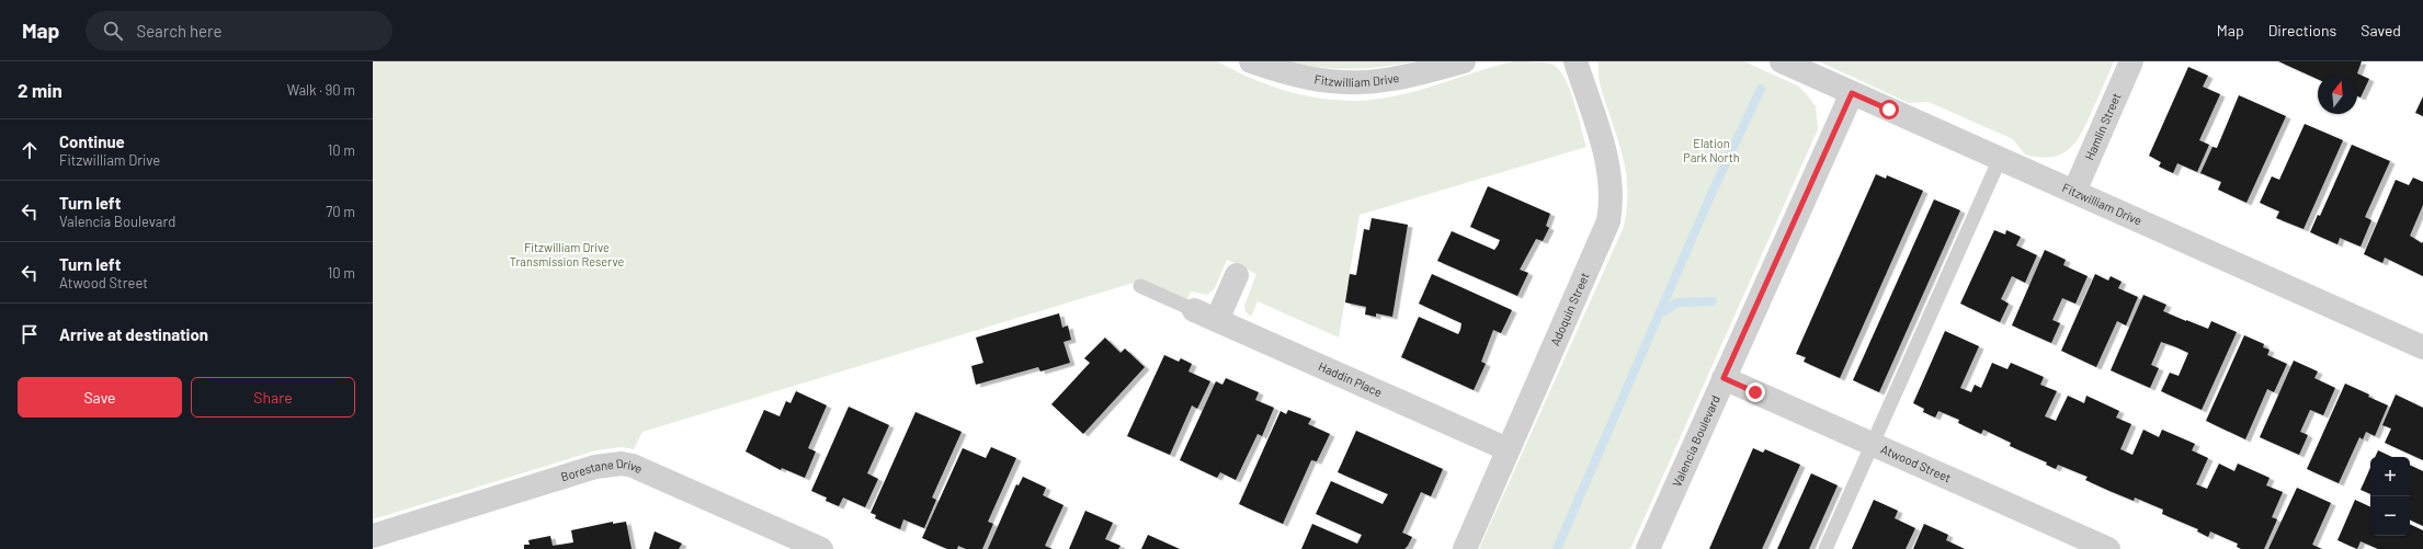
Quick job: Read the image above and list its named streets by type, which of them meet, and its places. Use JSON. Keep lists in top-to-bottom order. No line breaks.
{"streets":{"street":["Fitzwilliam Drive","Hamlin Street","Adoquin Street","Haddin Place","Valencia Boulevard","Atwood Street","Borestane Drive"]},"crossings":[["Fitzwilliam Drive","Hamlin Street"],["Fitzwilliam Drive","Valencia Boulevard"],["Adoquin Street","Haddin Place"],["Valencia Boulevard","Atwood Street"]],"parks":["Elation Park North","Fitzwilliam Drive Transmission Reserve"],"north":"top","page":{"header":"Map","search":"Search here","nav":["Map","Directions","Saved"],"heading":["2 min","Walk · 90 m"],"list":[["Continue","Fitzwilliam Drive","10 m"],["Turn left","Valencia Boulevard","70 m"],["Turn left","Atwood Street","10 m"],"Arrive at destination"],"buttons":["Save","Share"],"map_buttons":["+","−"]}}
